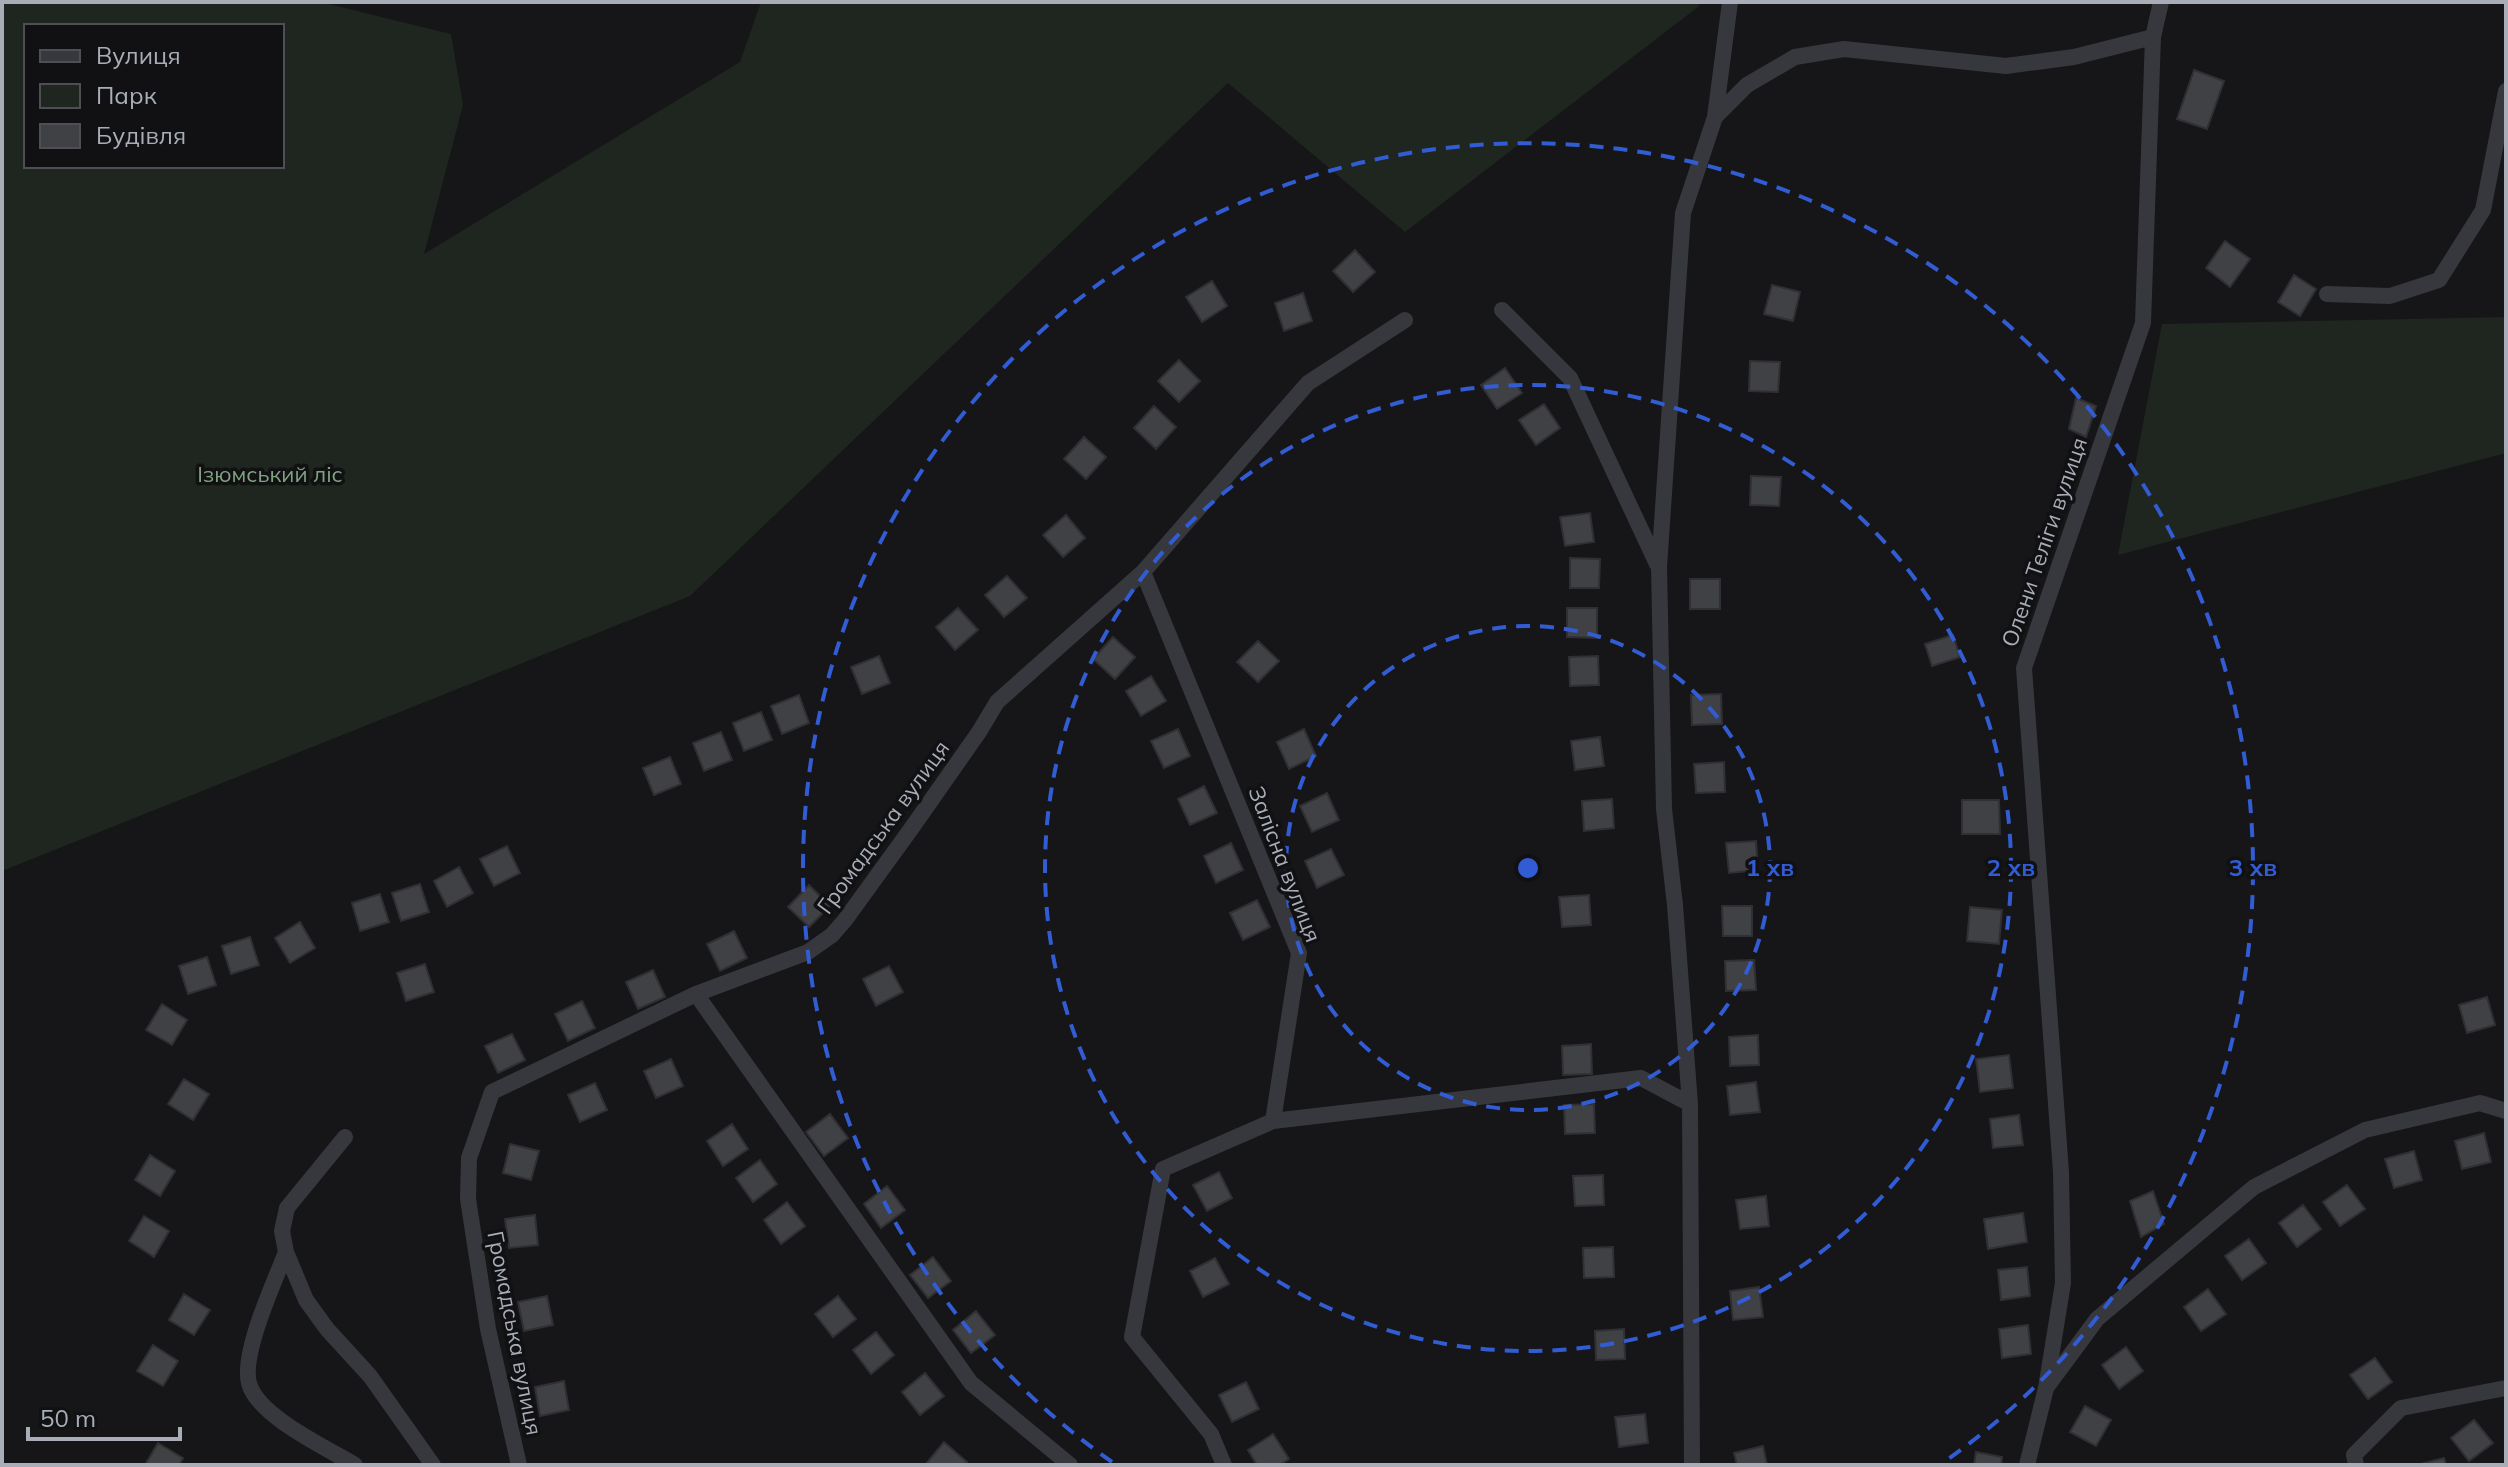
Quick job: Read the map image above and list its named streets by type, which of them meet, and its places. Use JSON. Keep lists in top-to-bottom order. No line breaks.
{"streets":{"street":["Олени Теліги вулиця","Громадська вулиця","Залісна вулиця"]},"crossings":[["Громадська вулиця","Залісна вулиця"]],"parks":["Ізюмський ліс"],"legend":["Вулиця","Парк","Будівля"],"scale_bar":"50 m","rings":["1 хв","2 хв","3 хв"]}
